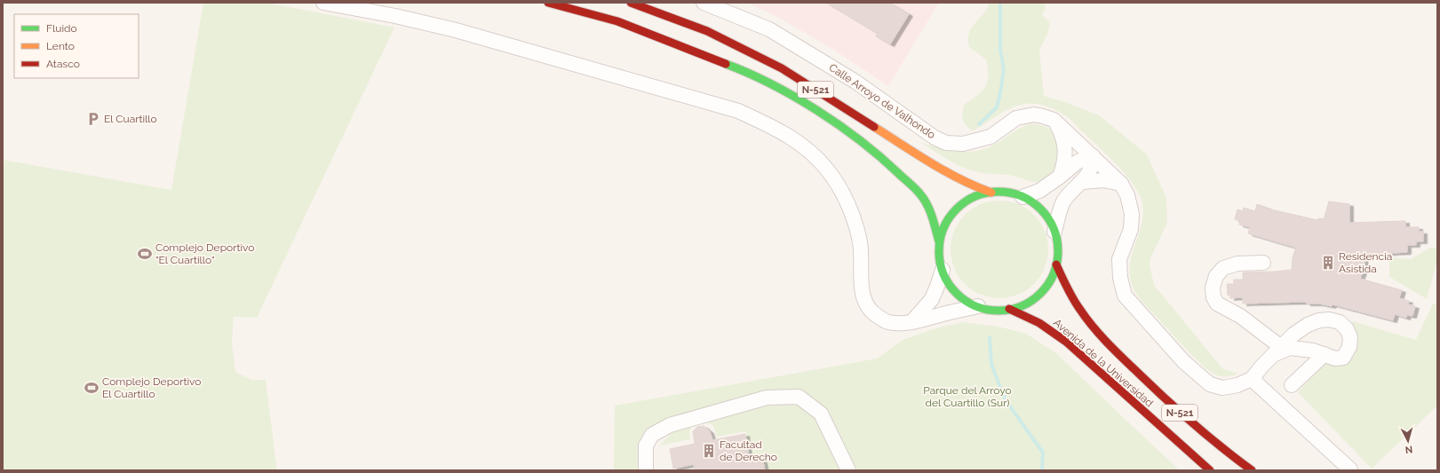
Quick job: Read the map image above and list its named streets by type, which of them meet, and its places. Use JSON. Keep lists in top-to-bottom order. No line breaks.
{"streets":{"highway":["N-521","Avenida de la Universidad"],"street":["Calle Arroyo de Valhondo"]},"crossings":[["N-521","Avenida de la Universidad"]],"parks":["Parque del Arroyo del Cuartillo (Sur)"],"places":{"parking":["El Cuartillo"],"sports":["Complejo Deportivo \"El Cuartillo\"","Complejo Deportivo El Cuartillo"],"building":["Residencia Asistida","Facultad de Derecho"]},"legend":["Fluido","Lento","Atasco"],"north":"bottom"}
